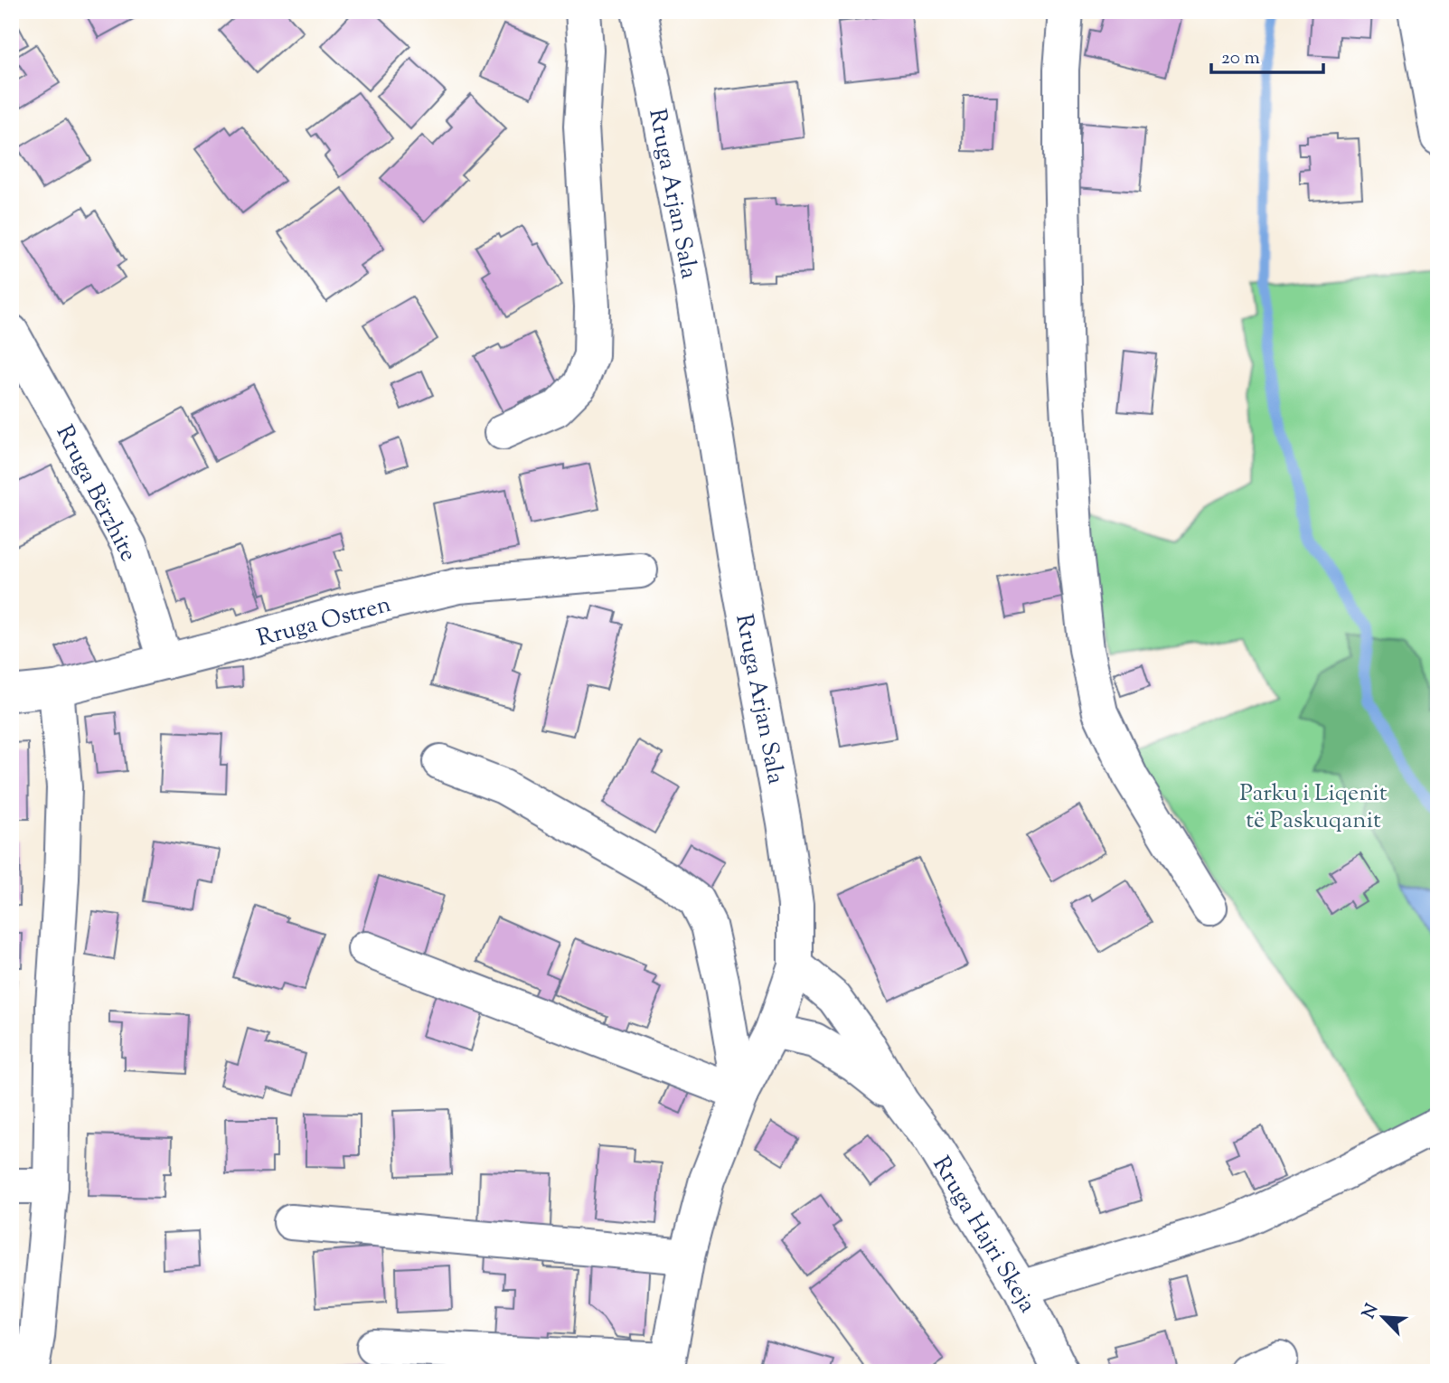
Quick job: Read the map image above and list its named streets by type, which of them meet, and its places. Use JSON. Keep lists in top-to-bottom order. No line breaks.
{"streets":{"street":["Rruga Arjan Sala","Rruga Bërzhite","Rruga Ostren","Rruga Hajri Skeja"]},"crossings":[["Rruga Arjan Sala","Rruga Hajri Skeja"],["Rruga Bërzhite","Rruga Ostren"]],"parks":["Parku i Liqenit të Paskuqanit"],"scale_bar":"20 m","north":"top left"}
